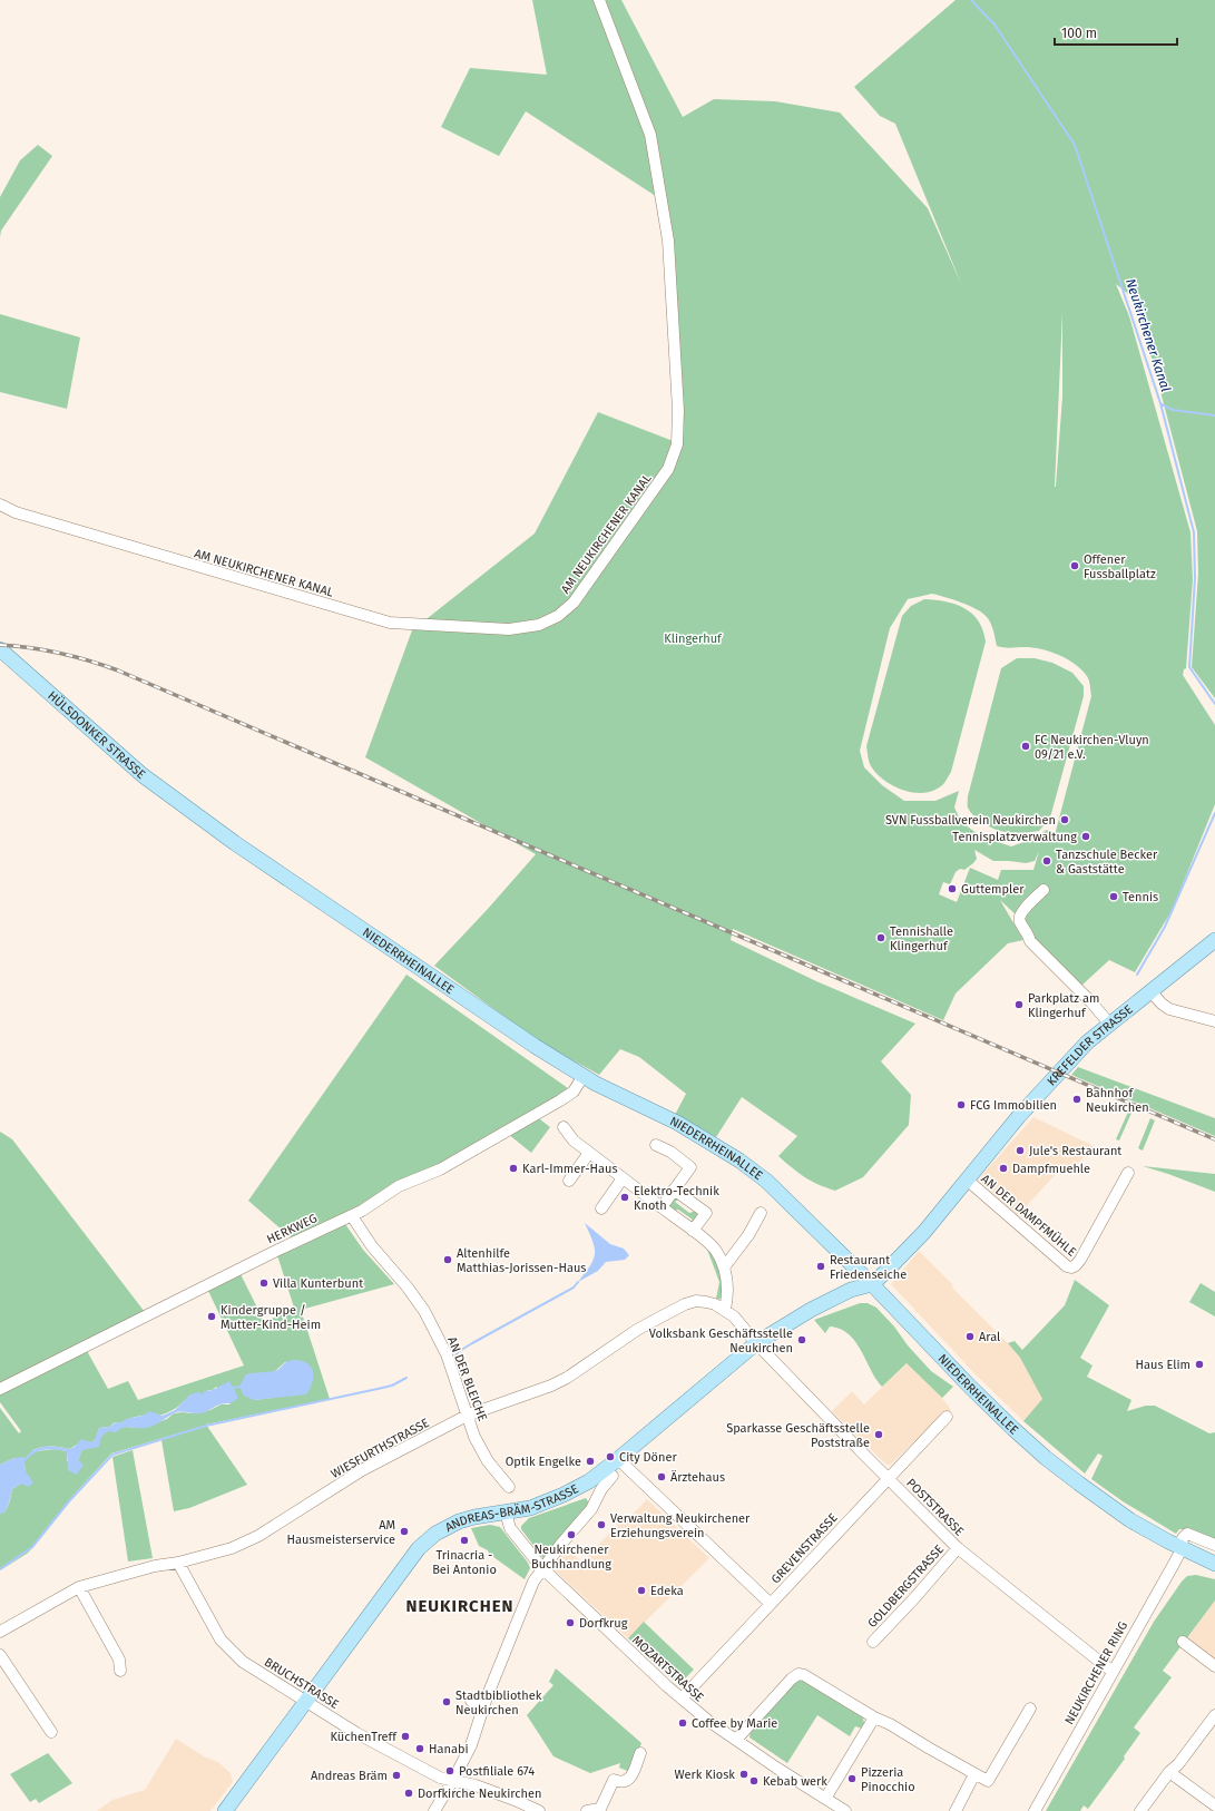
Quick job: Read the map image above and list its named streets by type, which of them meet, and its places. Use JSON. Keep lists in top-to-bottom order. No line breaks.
{"streets":{"main road":["HÜLSDONKER STRASSE","NIEDERRHEINALLEE","KREFELDER STRASSE","ANDREAS-BRÄM-STRASSE"],"street":["AM NEUKIRCHENER KANAL","AN DER DAMPFMÜHLE","HERKWEG","AN DER BLEICHE","WIESFURTHSTRASSE","POSTSTRASSE","GREVENSTRASSE","GOLDBERGSTRASSE","MOZARTSTRASSE","NEUKIRCHENER RING","BRUCHSTRASSE"]},"crossings":[["HÜLSDONKER STRASSE","NIEDERRHEINALLEE"],["NIEDERRHEINALLEE","KREFELDER STRASSE"],["NIEDERRHEINALLEE","HERKWEG"],["NIEDERRHEINALLEE","ANDREAS-BRÄM-STRASSE"],["NIEDERRHEINALLEE","NEUKIRCHENER RING"],["KREFELDER STRASSE","AN DER DAMPFMÜHLE"],["KREFELDER STRASSE","ANDREAS-BRÄM-STRASSE"],["HERKWEG","AN DER BLEICHE"],["AN DER BLEICHE","WIESFURTHSTRASSE"],["WIESFURTHSTRASSE","POSTSTRASSE"],["WIESFURTHSTRASSE","ANDREAS-BRÄM-STRASSE"],["WIESFURTHSTRASSE","BRUCHSTRASSE"],["POSTSTRASSE","ANDREAS-BRÄM-STRASSE"],["POSTSTRASSE","GREVENSTRASSE"],["POSTSTRASSE","GOLDBERGSTRASSE"],["POSTSTRASSE","NEUKIRCHENER RING"],["ANDREAS-BRÄM-STRASSE","MOZARTSTRASSE"],["ANDREAS-BRÄM-STRASSE","BRUCHSTRASSE"],["GREVENSTRASSE","MOZARTSTRASSE"]],"districts":["NEUKIRCHEN"],"water":["Neukirchener Kanal"],"parks":["Klingerhuf"],"places":["Offener Fussballplatz","FC Neukirchen-Vluyn 09/21 e.V.","SVN Fussballverein Neukirchen","Tennisplatzverwaltung","Tanzschule Becker & Gaststätte","Guttempler","Tennis","Tennishalle Klingerhuf","Parkplatz am Klingerhuf","Bahnhof Neukirchen","FCG Immobilien","Jule's Restaurant","Karl-Immer-Haus","Dampfmuehle","Elektro-Technik Knoth","Altenhilfe Matthias-Jorissen-Haus","Restaurant Friedenseiche","Villa Kunterbunt","Kindergruppe / Mutter-Kind-Heim","Aral","Volksbank Geschäftsstelle Neukirchen","Haus Elim","Sparkasse Geschäftsstelle Poststraße","City Döner","Optik Engelke","Ärztehaus","Verwaltung Neukirchener Erziehungsverein","AM Hausmeisterservice","Neukirchener Buchhandlung","Trinacria - Bei Antonio","Edeka","Dorfkrug","Stadtbibliothek Neukirchen","Coffee by Marie","KüchenTreff","Hanabi","Postfiliale 674","Werk Kiosk","Andreas Bräm","Pizzeria Pinocchio","Kebab werk","Dorfkirche Neukirchen"],"scale_bar":"100 m"}
